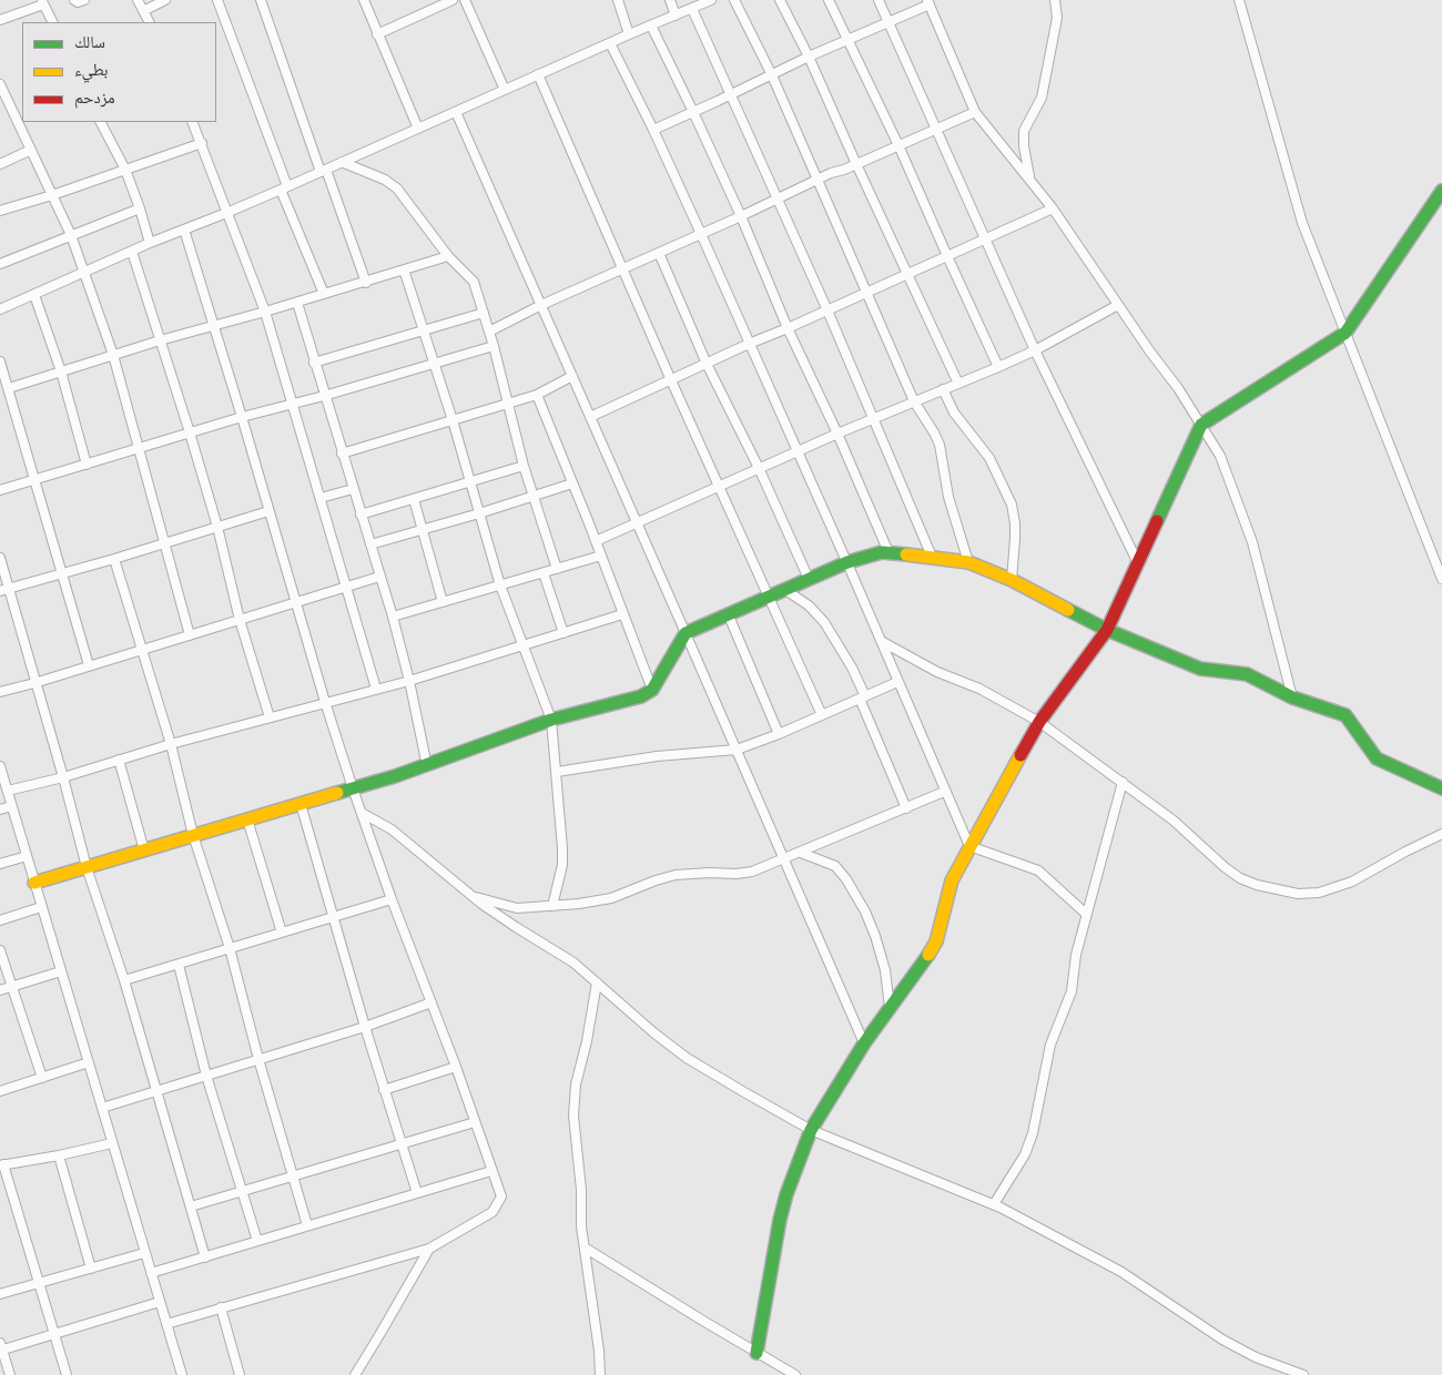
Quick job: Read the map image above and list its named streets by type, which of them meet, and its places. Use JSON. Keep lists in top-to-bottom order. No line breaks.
{"legend":["سالك","بطيء","مزدحم"]}
